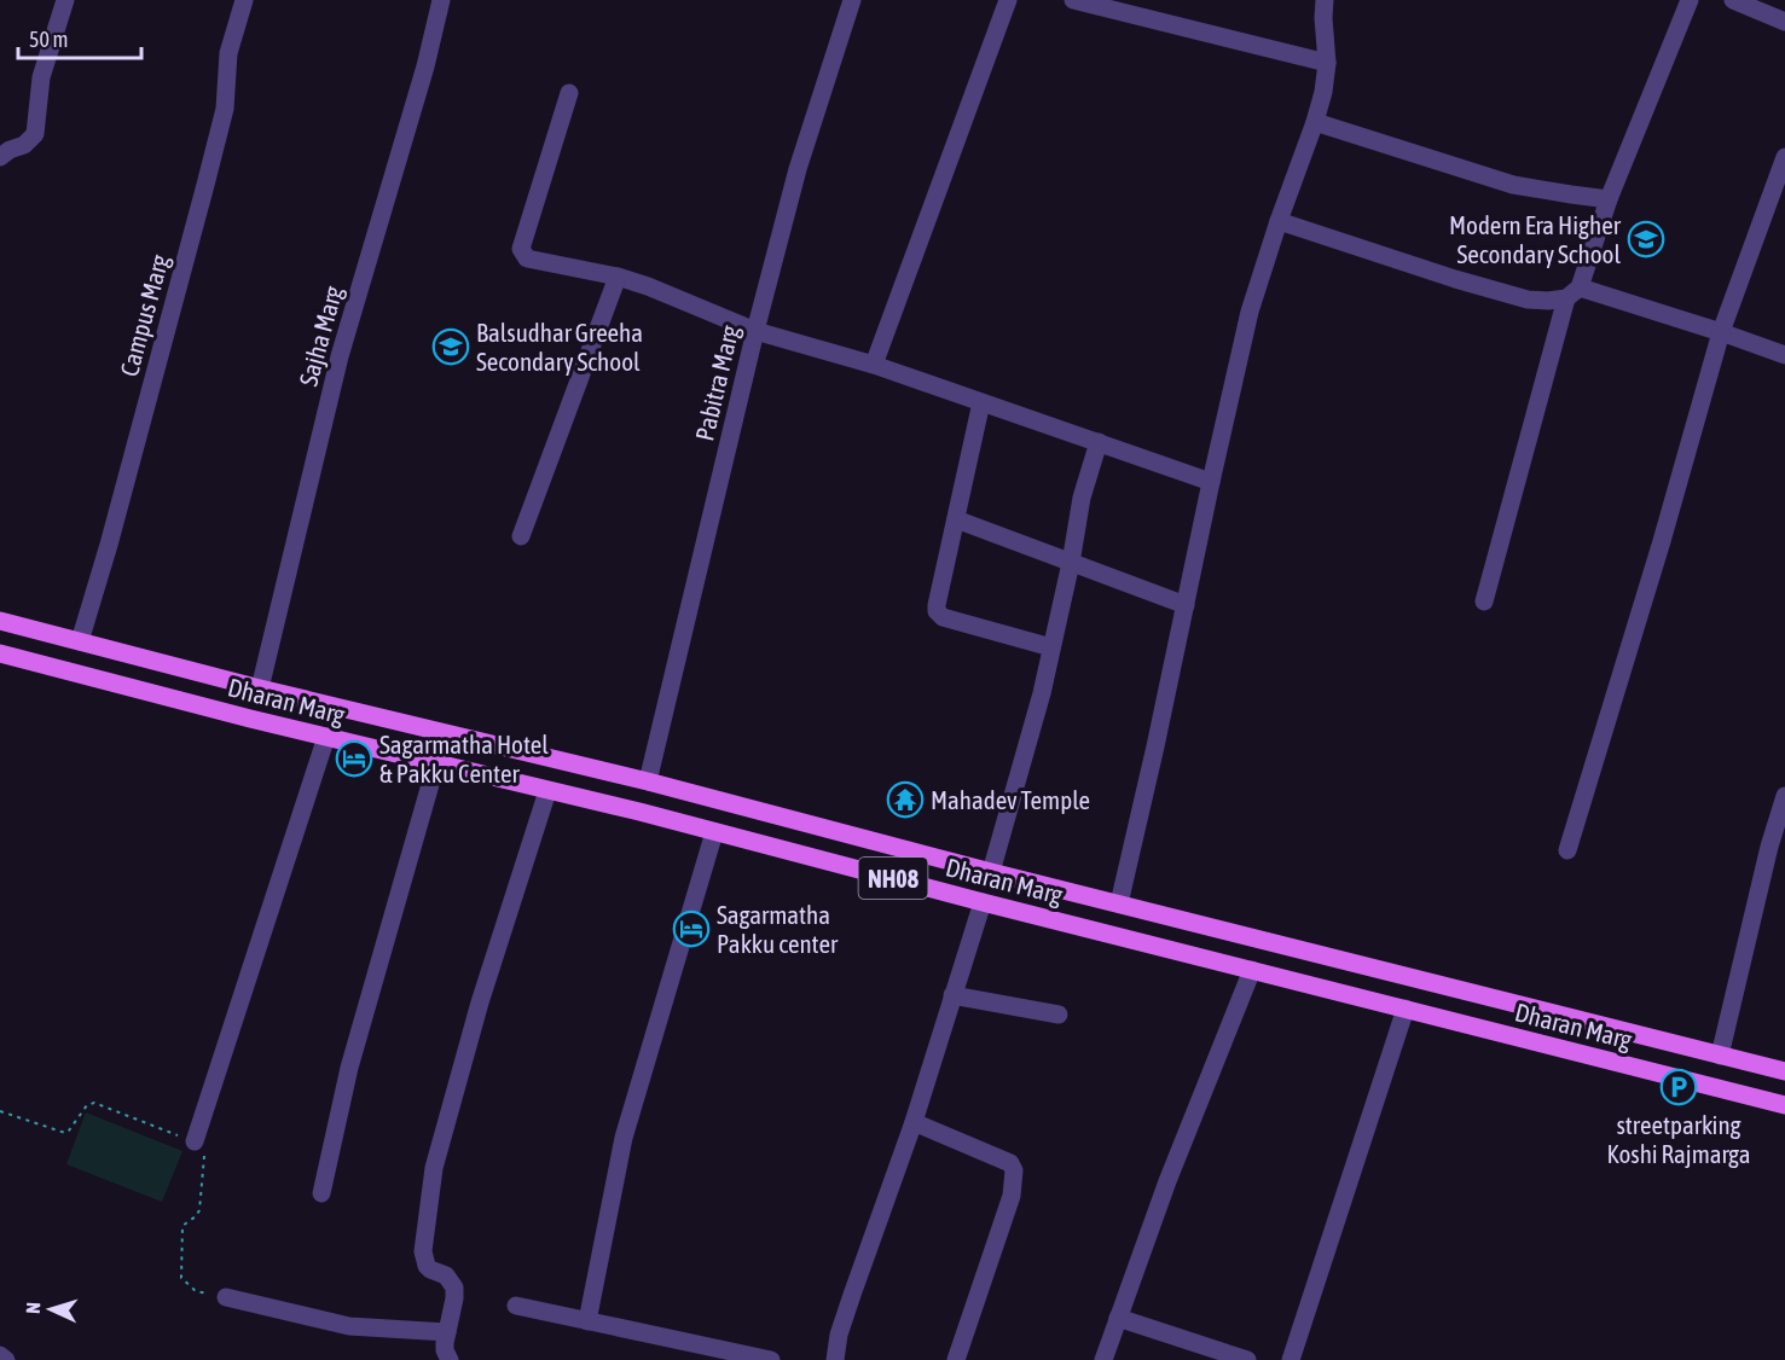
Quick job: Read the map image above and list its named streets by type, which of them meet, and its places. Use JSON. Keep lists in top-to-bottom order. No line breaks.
{"streets":{"main road":["Dharan Marg","NH08"],"street":["Campus Marg","Sajha Marg","Pabitra Marg"]},"crossings":[["Campus Marg","Dharan Marg"],["Sajha Marg","Dharan Marg"],["Pabitra Marg","Dharan Marg"]],"places":{"school or university":["Modern Era Higher Secondary School","Balsudhar Greeha Secondary School"],"hotel":["Sagarmatha Hotel & Pakku Center","Sagarmatha Pakku center"],"temple":["Mahadev Temple"],"parking":["streetparking Koshi Rajmarga"]},"scale_bar":"50 m","north":"left"}
